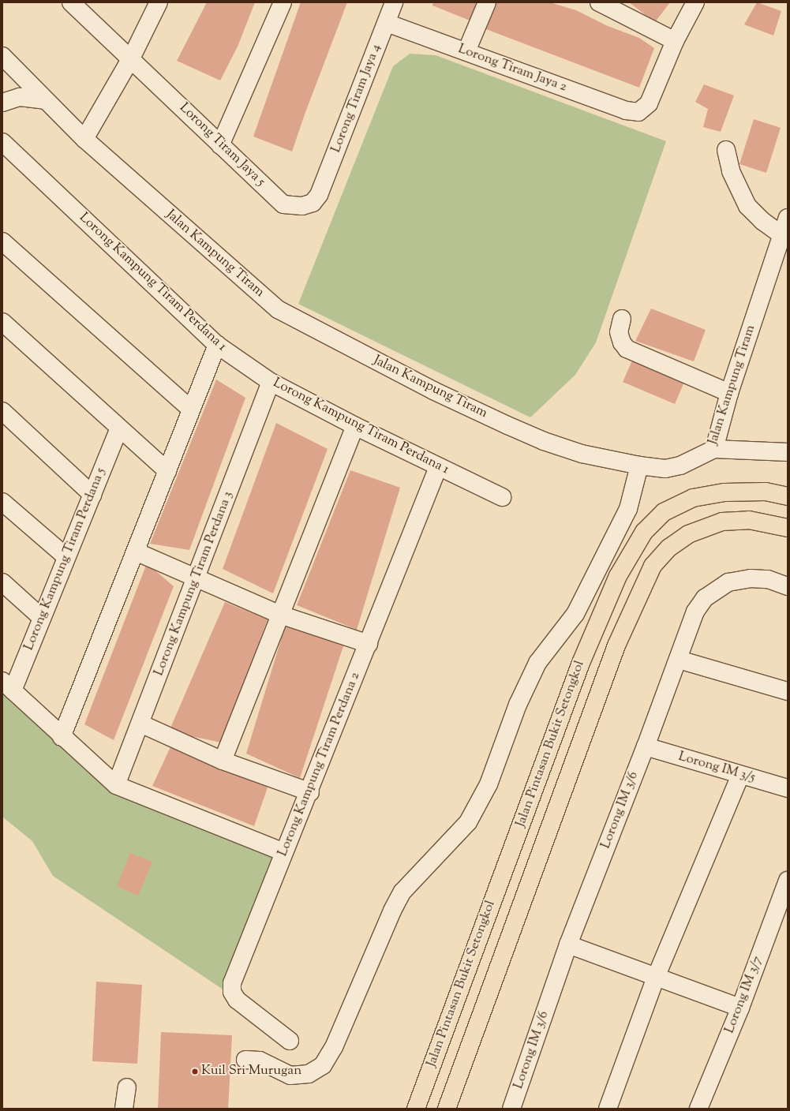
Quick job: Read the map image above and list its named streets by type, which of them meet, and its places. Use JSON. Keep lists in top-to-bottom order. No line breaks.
{"streets":{"main road":["Jalan Pintasan Bukit Setongkol"],"street":["Lorong Tiram Jaya 2","Lorong Tiram Jaya 4","Lorong Tiram Jaya 5","Jalan Kampung Tiram","Lorong Kampung Tiram Perdana 1","Lorong Kampung Tiram Perdana 5","Lorong Kampung Tiram Perdana 3","Lorong Kampung Tiram Perdana 2","Lorong IM 3/5","Lorong IM 3/6","Lorong IM 3/7"]},"crossings":[["Lorong Tiram Jaya 2","Lorong Tiram Jaya 4"],["Lorong Tiram Jaya 4","Lorong Tiram Jaya 5"],["Lorong Kampung Tiram Perdana 1","Lorong Kampung Tiram Perdana 3"],["Lorong Kampung Tiram Perdana 1","Lorong Kampung Tiram Perdana 2"],["Lorong IM 3/5","Lorong IM 3/6"]],"places":["Kuil Sri Murugan"]}
